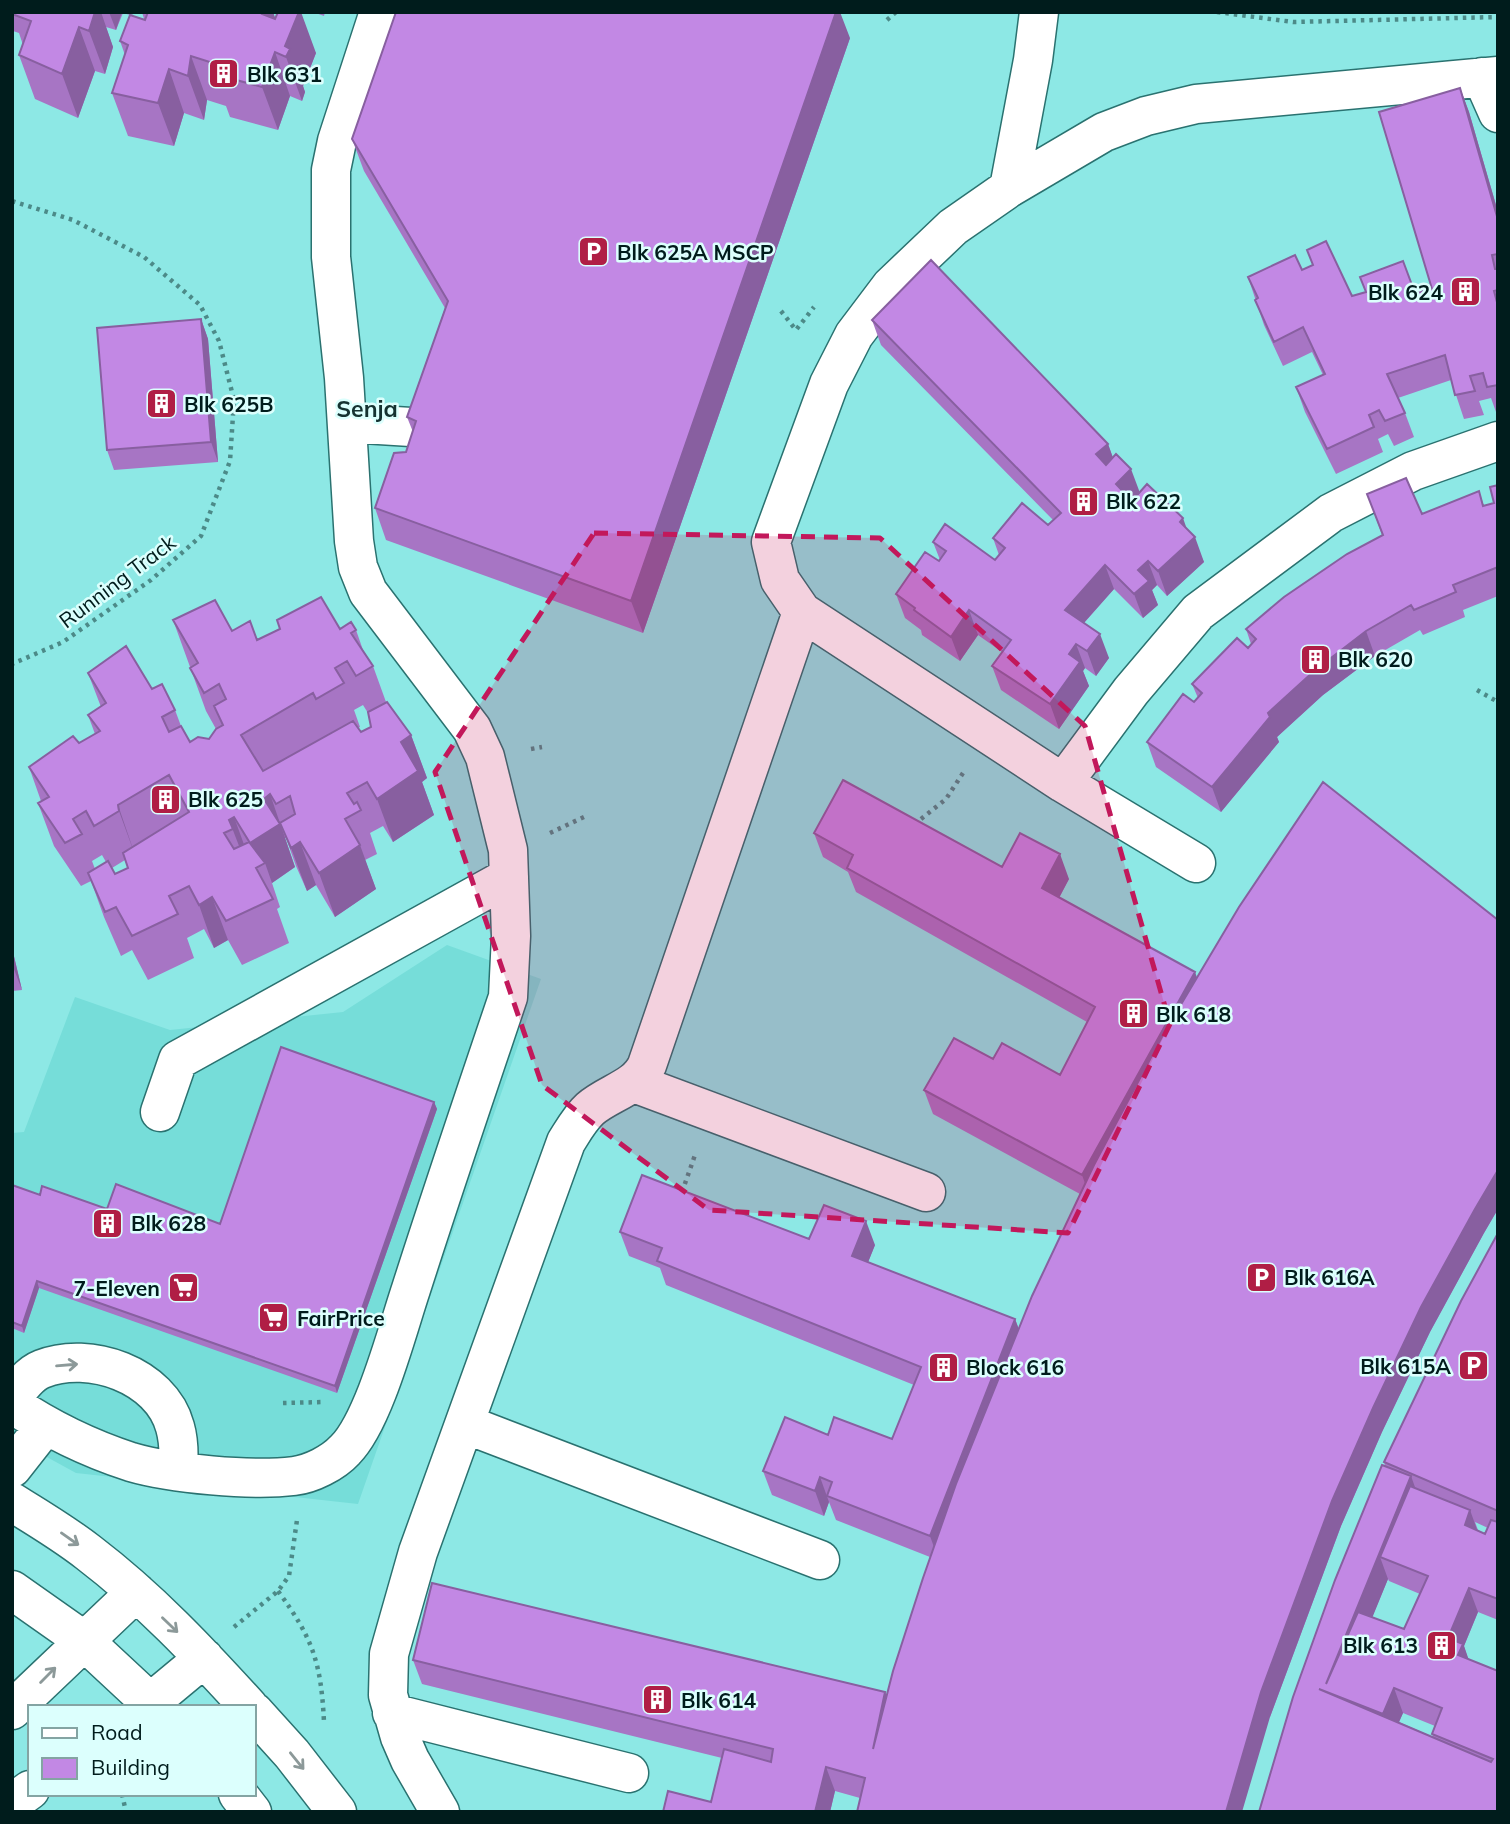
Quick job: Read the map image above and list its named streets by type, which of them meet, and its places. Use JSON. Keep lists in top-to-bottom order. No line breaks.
{"streets":{"path":["Running Track"]},"districts":["Senja"],"places":{"building":["Blk 631","Blk 624","Blk 625B","Blk 622","Blk 620","Blk 625","Blk 618","Blk 628","Block 616","Blk 613","Blk 614"],"parking":["Blk 625A MSCP","Blk 616A","Blk 615A"],"supermarket":["7-Eleven","FairPrice"]},"legend":["Road","Building"]}
